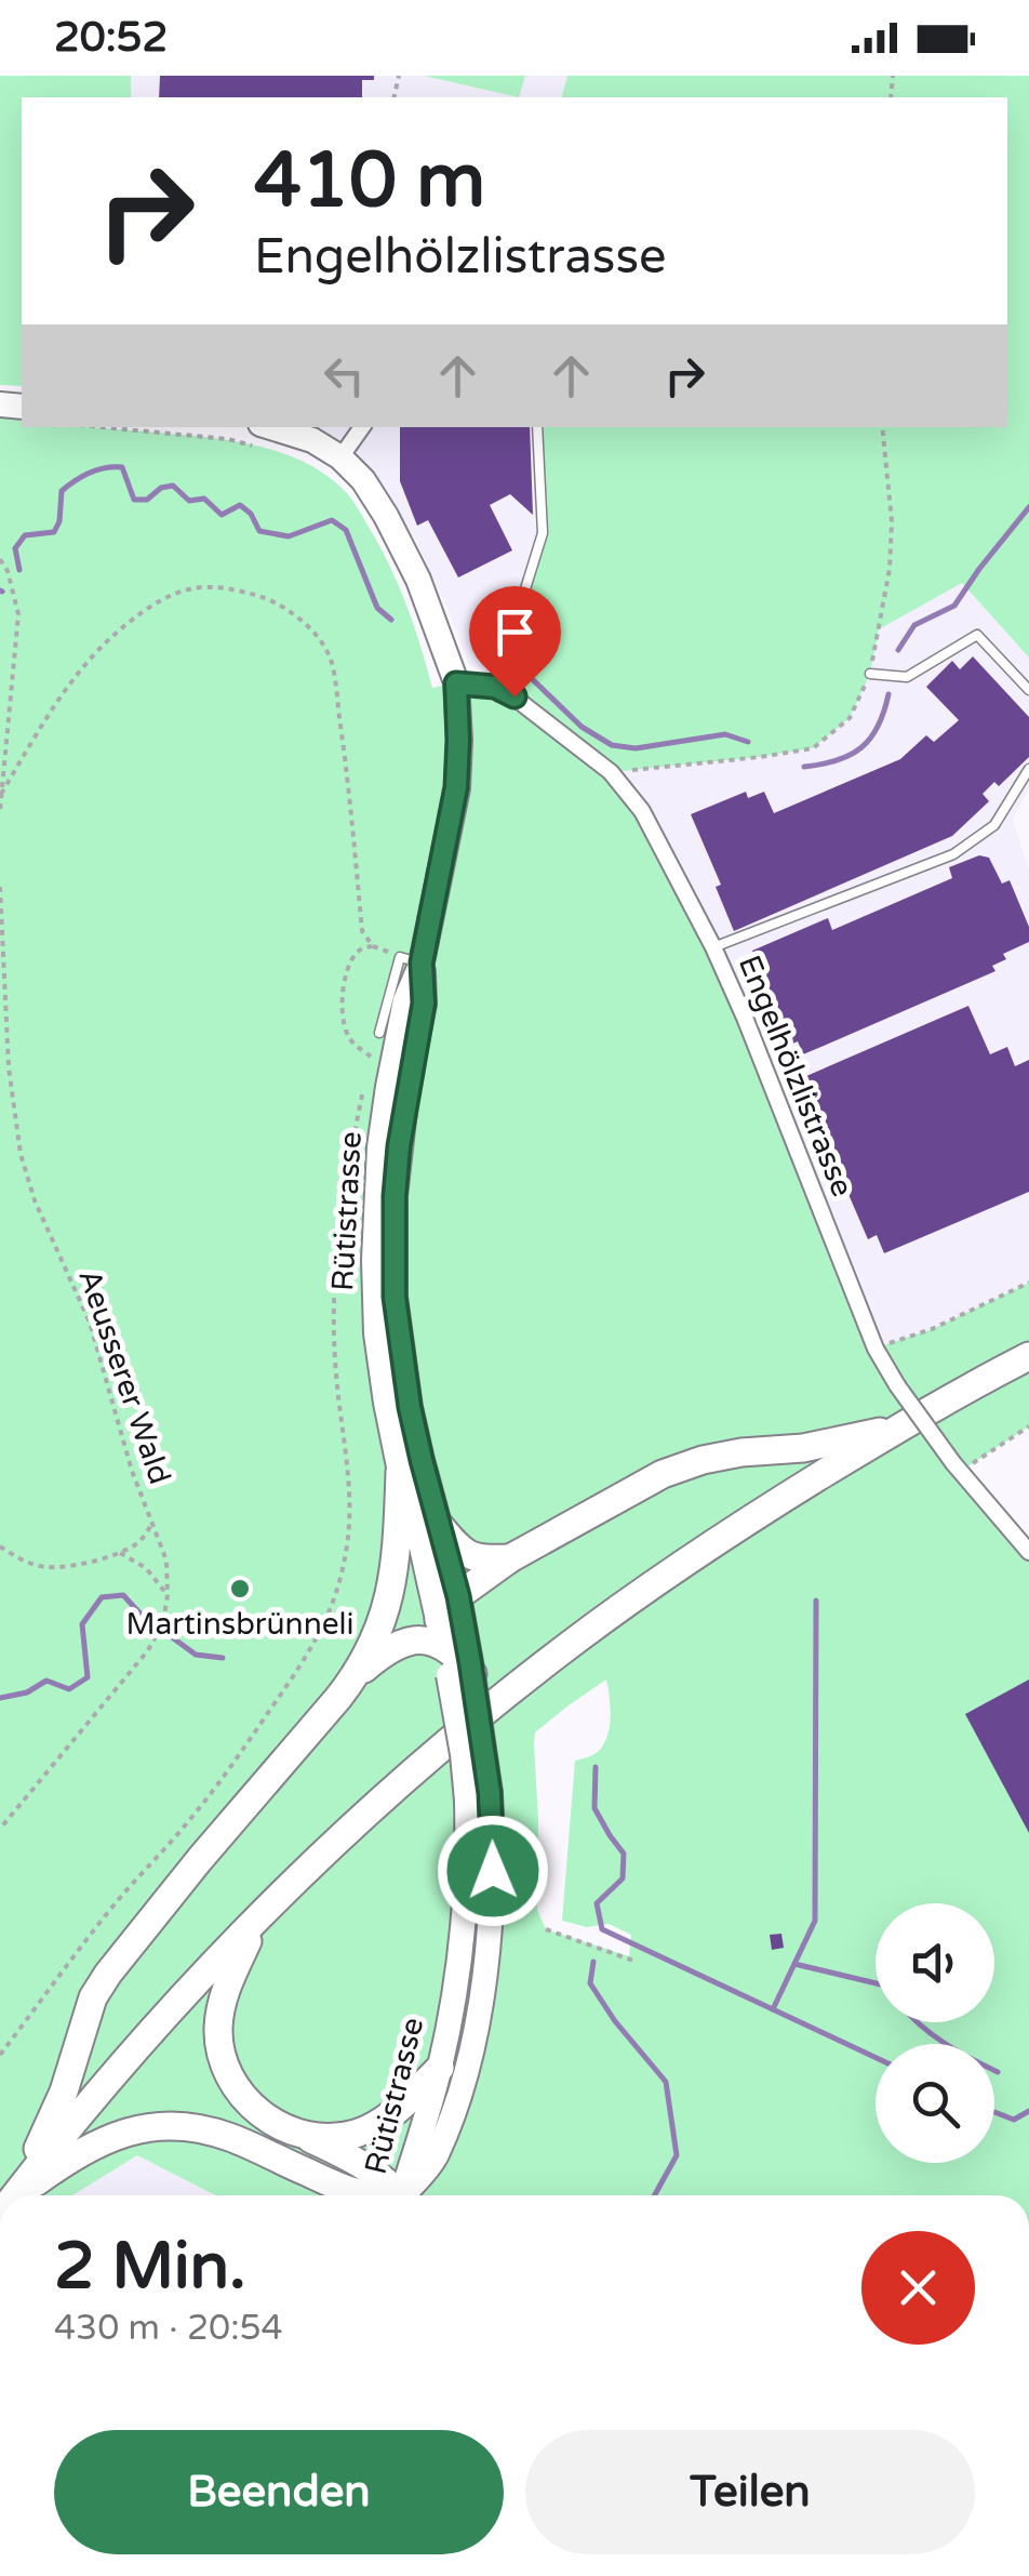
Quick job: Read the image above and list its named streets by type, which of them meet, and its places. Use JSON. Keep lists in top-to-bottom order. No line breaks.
{"streets":{"main road":["Rütistrasse"],"street":["Engelhölzlistrasse"],"path":["Aeusserer Wald"]},"crossings":[["Engelhölzlistrasse","Rütistrasse"]],"places":["Martinsbrünneli"],"page":{"status":"20:52","turn":["410 m","Engelhölzlistrasse"],"heading":["2 Min.","430 m · 20:54"],"buttons":["Beenden","Teilen"]}}
